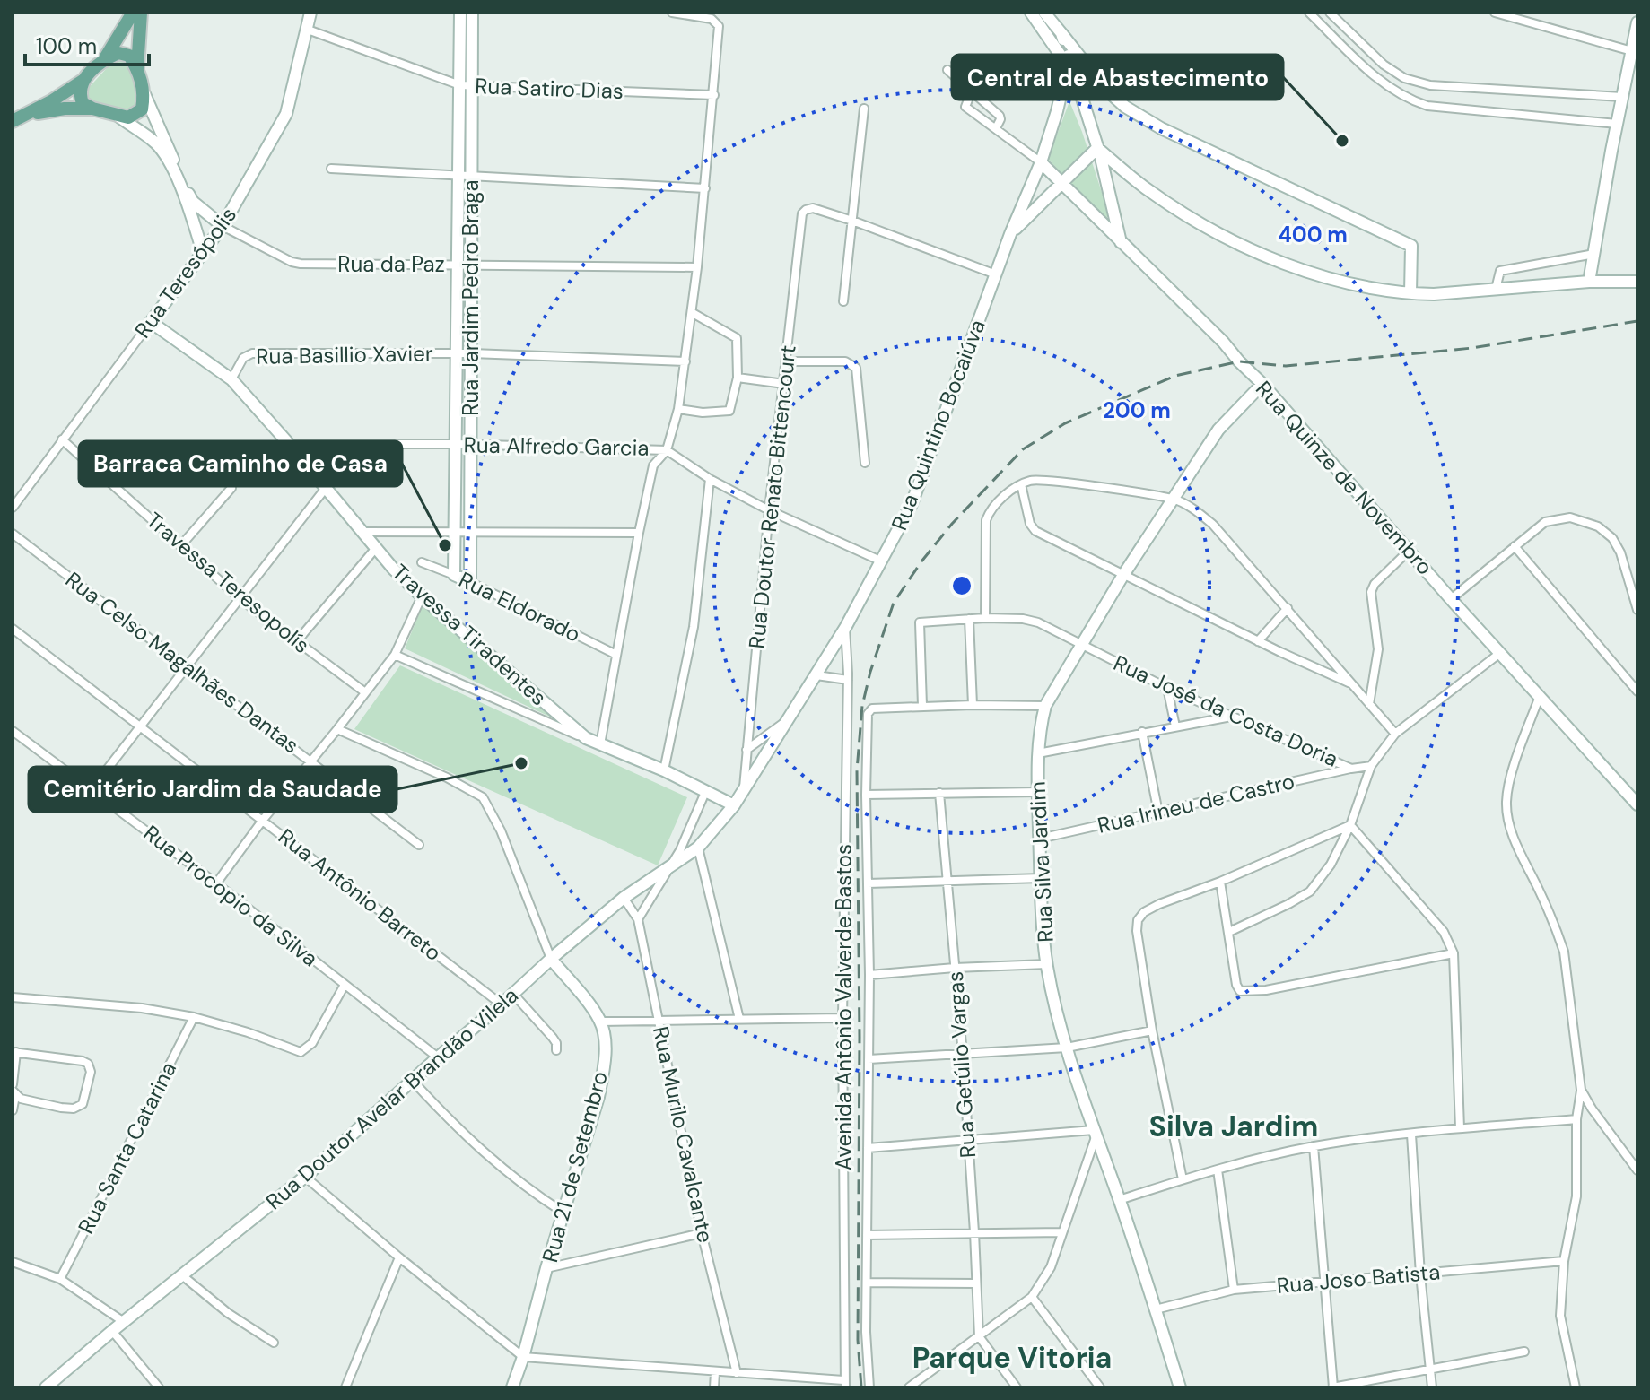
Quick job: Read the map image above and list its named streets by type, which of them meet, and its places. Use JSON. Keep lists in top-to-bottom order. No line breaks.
{"streets":{"street":["Rua Satiro Dias","Rua da Paz","Rua Teresópolis","Rua Jardim Pedro Braga","Rua Basillio Xavier","Rua Quintino Bocaiúva","Rua Alfredo Garcia","Rua Quinze de Novembro","Rua Doutor Renato Bittencourt","Travessa Teresopolís","Rua Eldorado","Travessa Tiradentes","Rua Celso Magalhães Dantas","Rua José da Costa Doria","Rua Irineu de Castro","Rua Silva Jardim","Rua Antônio Barreto","Rua Procopio da Silva","Avenida Antônio Valverde Bastos","Rua Getúlio Vargas","Rua Doutor Avelar Brandão Vilela","Rua Murilo Cavalcante","Rua Santa Catarina","Rua 21 de Setembro","Rua Joso Batista"]},"crossings":[["Rua Satiro Dias","Rua Teresópolis"],["Rua Satiro Dias","Rua Jardim Pedro Braga"],["Rua da Paz","Rua Teresópolis"],["Rua da Paz","Rua Jardim Pedro Braga"],["Rua Teresópolis","Travessa Teresopolís"],["Rua Teresópolis","Travessa Tiradentes"],["Rua Jardim Pedro Braga","Rua Basillio Xavier"],["Rua Jardim Pedro Braga","Rua Alfredo Garcia"],["Rua Jardim Pedro Braga","Rua Eldorado"],["Rua Basillio Xavier","Travessa Tiradentes"],["Rua Quintino Bocaiúva","Rua Alfredo Garcia"],["Rua Quintino Bocaiúva","Rua Quinze de Novembro"],["Rua Quintino Bocaiúva","Rua Doutor Renato Bittencourt"],["Rua Quintino Bocaiúva","Travessa Tiradentes"],["Rua Quintino Bocaiúva","Avenida Antônio Valverde Bastos"],["Rua Quintino Bocaiúva","Rua Doutor Avelar Brandão Vilela"],["Rua Alfredo Garcia","Rua Doutor Renato Bittencourt"],["Rua Alfredo Garcia","Travessa Tiradentes"],["Rua Quinze de Novembro","Rua Silva Jardim"],["Travessa Tiradentes","Rua Doutor Avelar Brandão Vilela"],["Rua José da Costa Doria","Rua Irineu de Castro"],["Rua José da Costa Doria","Rua Silva Jardim"],["Rua José da Costa Doria","Avenida Antônio Valverde Bastos"],["Rua Irineu de Castro","Rua Silva Jardim"],["Rua Silva Jardim","Rua Joso Batista"],["Rua Antônio Barreto","Rua Doutor Avelar Brandão Vilela"],["Rua Procopio da Silva","Rua Doutor Avelar Brandão Vilela"],["Rua Doutor Avelar Brandão Vilela","Rua Murilo Cavalcante"]],"districts":["Silva Jardim","Parque Vitoria"],"places":["Central de Abastecimento","Barraca Caminho de Casa","Cemitério Jardim da Saudade"],"scale_bar":"100 m","rings":["400 m","200 m"]}
